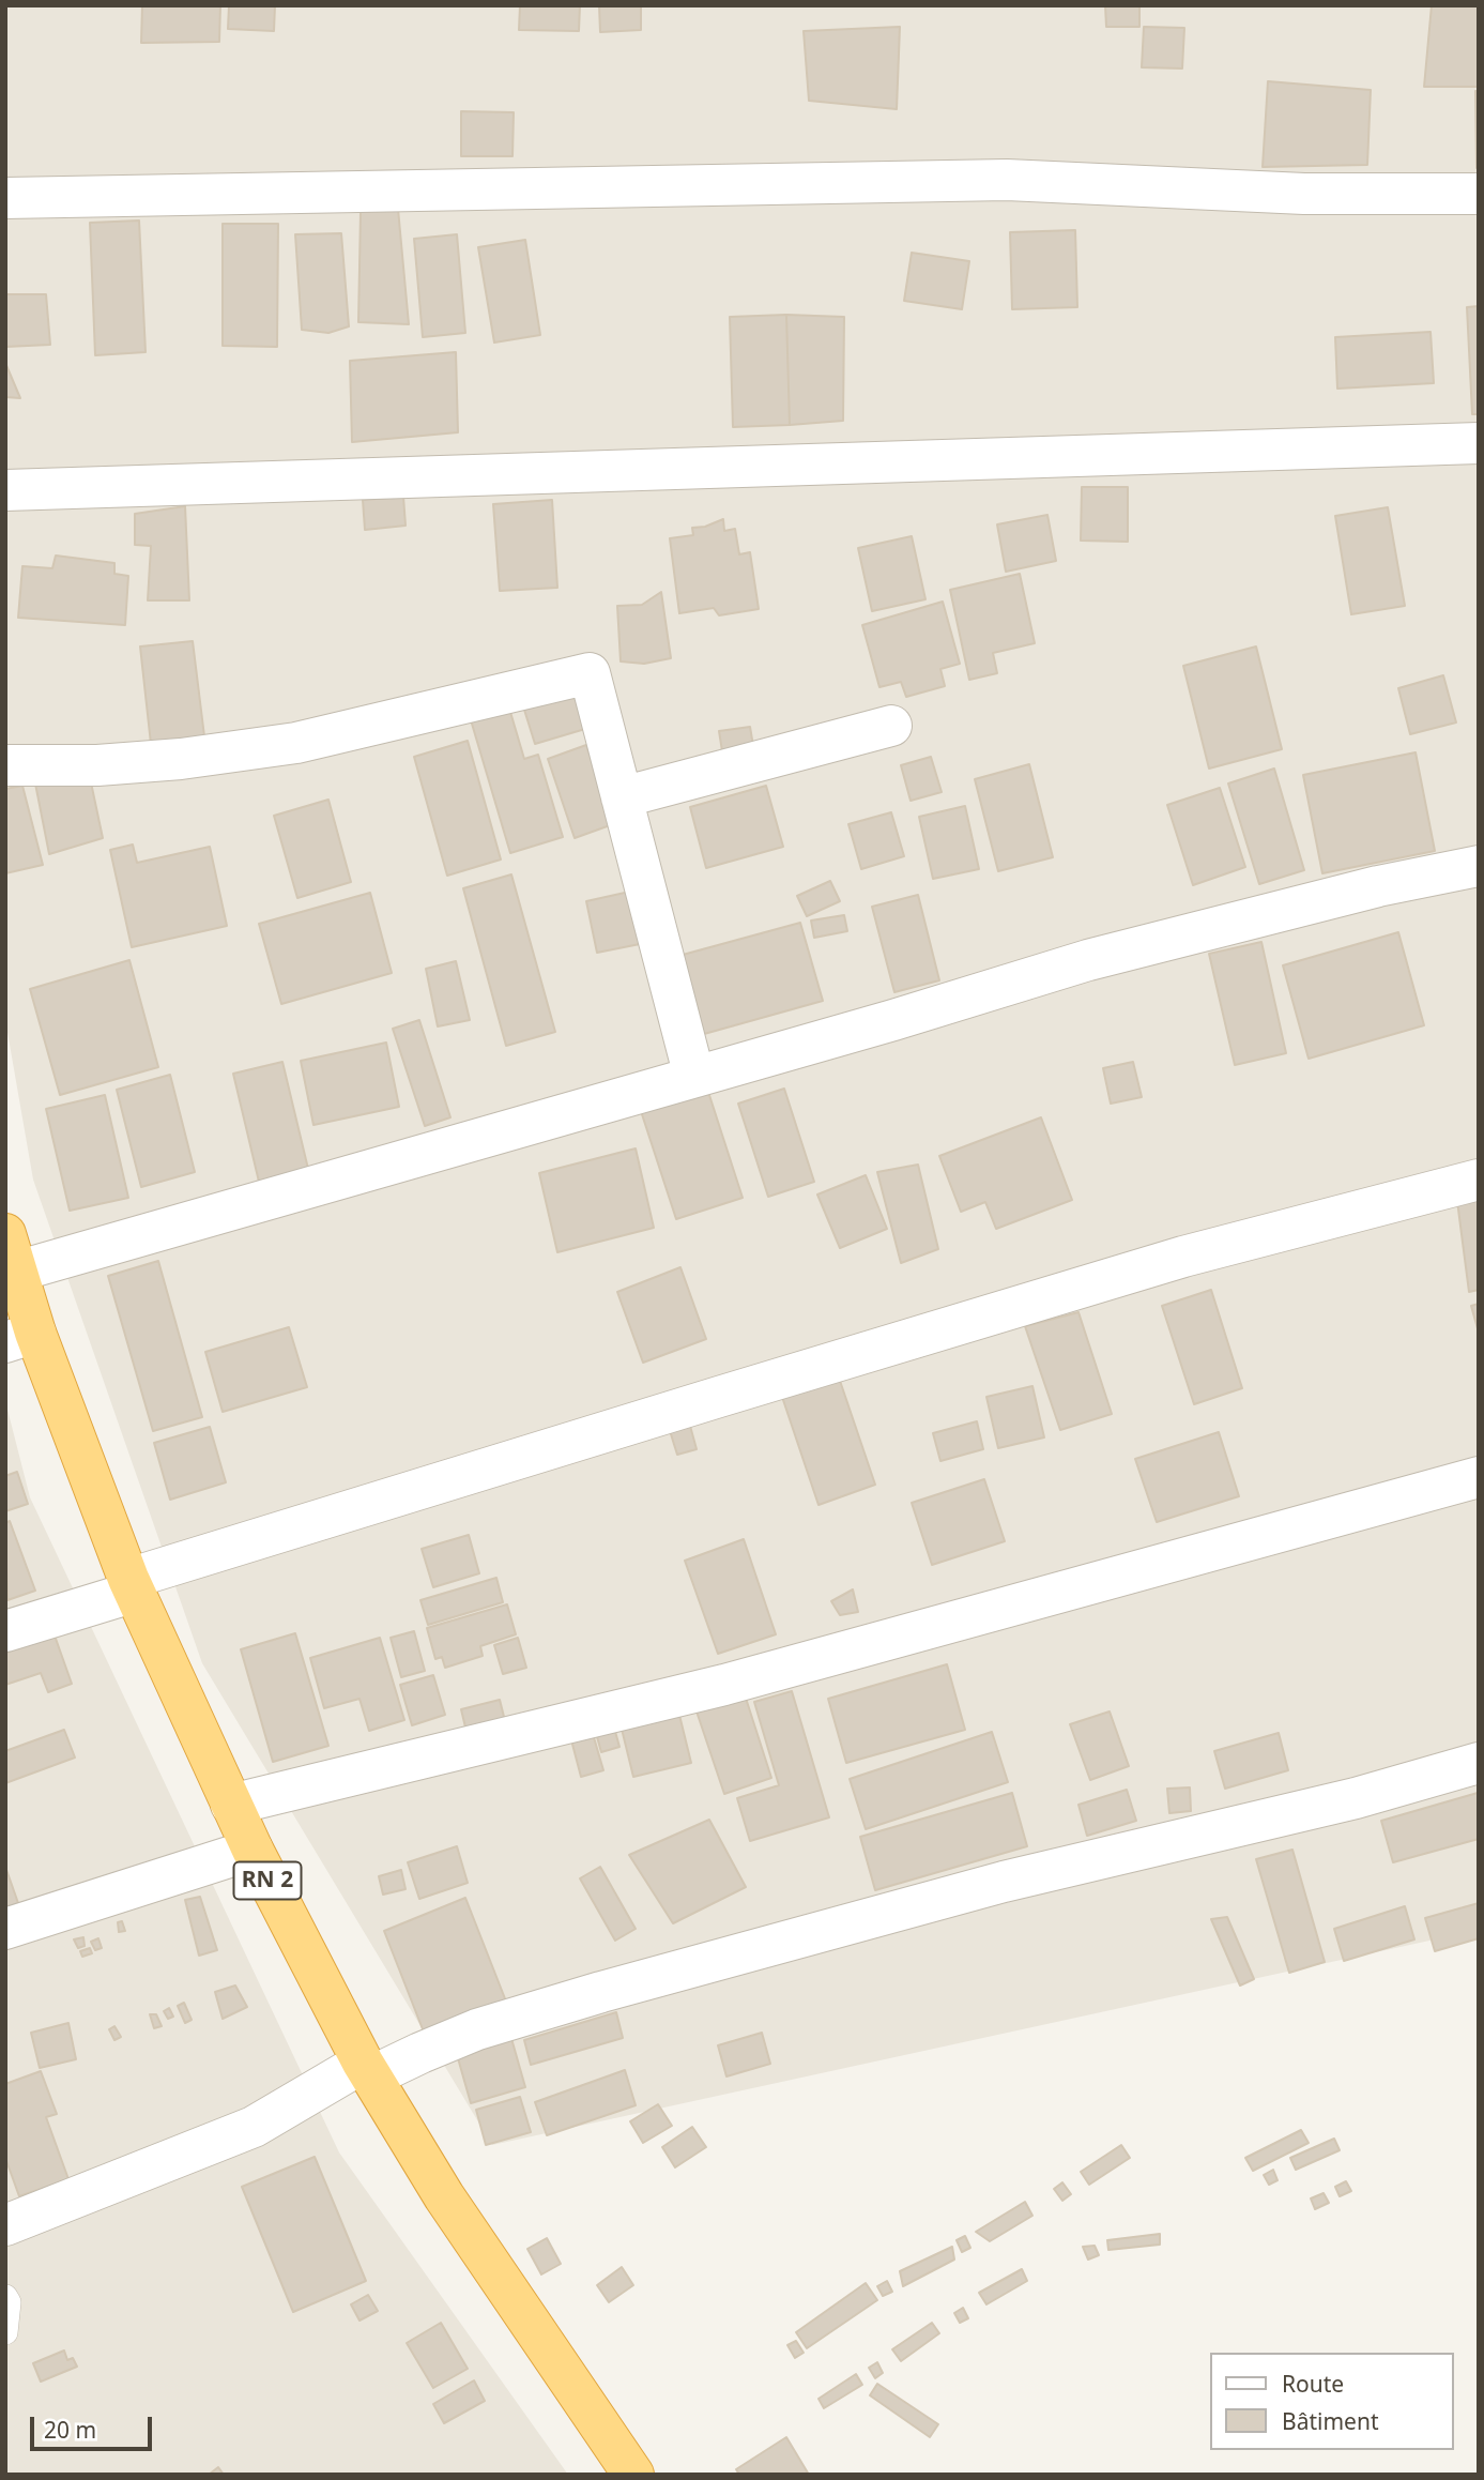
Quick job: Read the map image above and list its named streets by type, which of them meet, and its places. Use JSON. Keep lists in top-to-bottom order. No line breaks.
{"streets":{"highway":["RN 2"]},"legend":["Route","Bâtiment"],"scale_bar":"20 m"}
